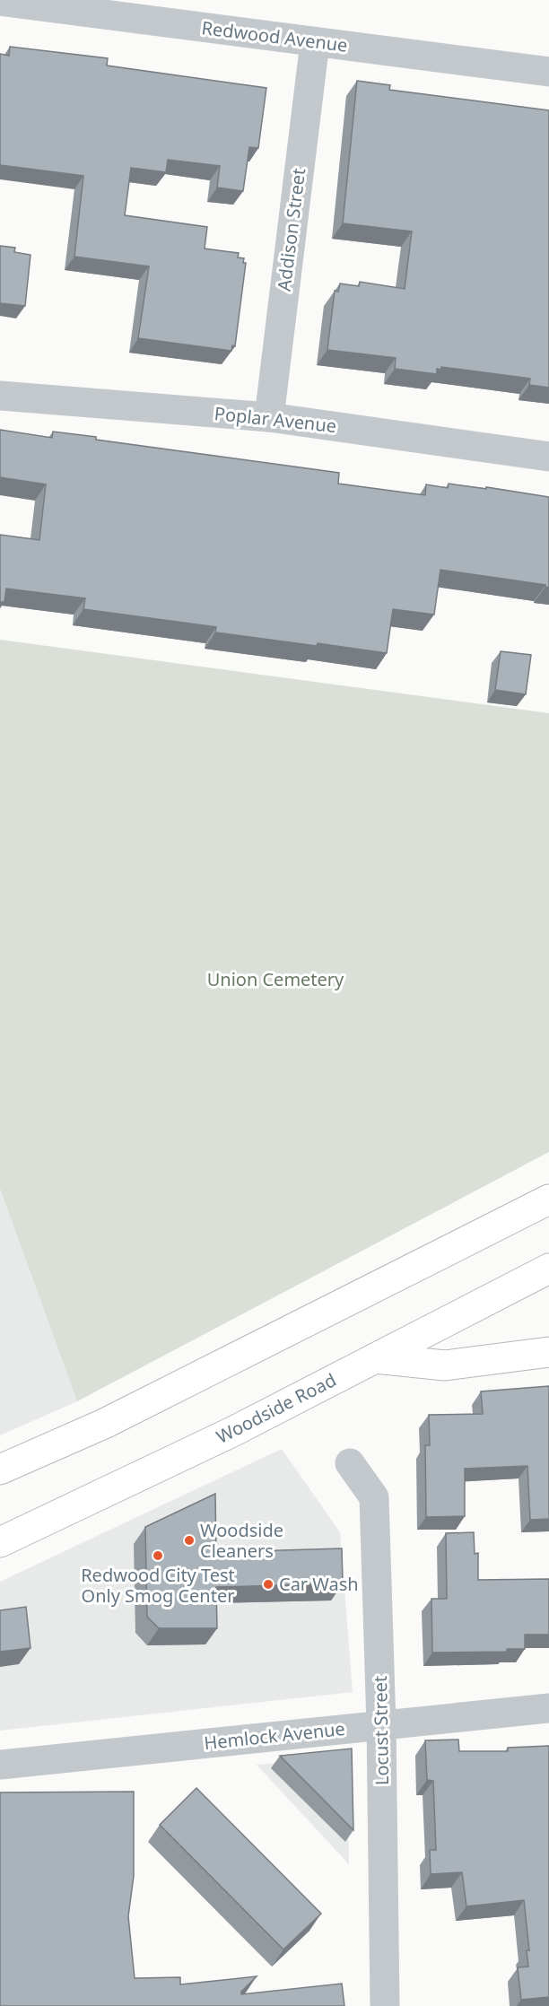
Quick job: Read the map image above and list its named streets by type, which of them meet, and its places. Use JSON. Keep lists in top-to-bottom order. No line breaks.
{"streets":{"highway":["Woodside Road"],"street":["Redwood Avenue","Addison Street","Poplar Avenue","Locust Street","Hemlock Avenue"]},"crossings":[["Redwood Avenue","Addison Street"],["Addison Street","Poplar Avenue"],["Locust Street","Hemlock Avenue"]],"parks":["Union Cemetery"],"places":["Woodside Cleaners","Redwood City Test Only Smog Center","Car Wash"]}
